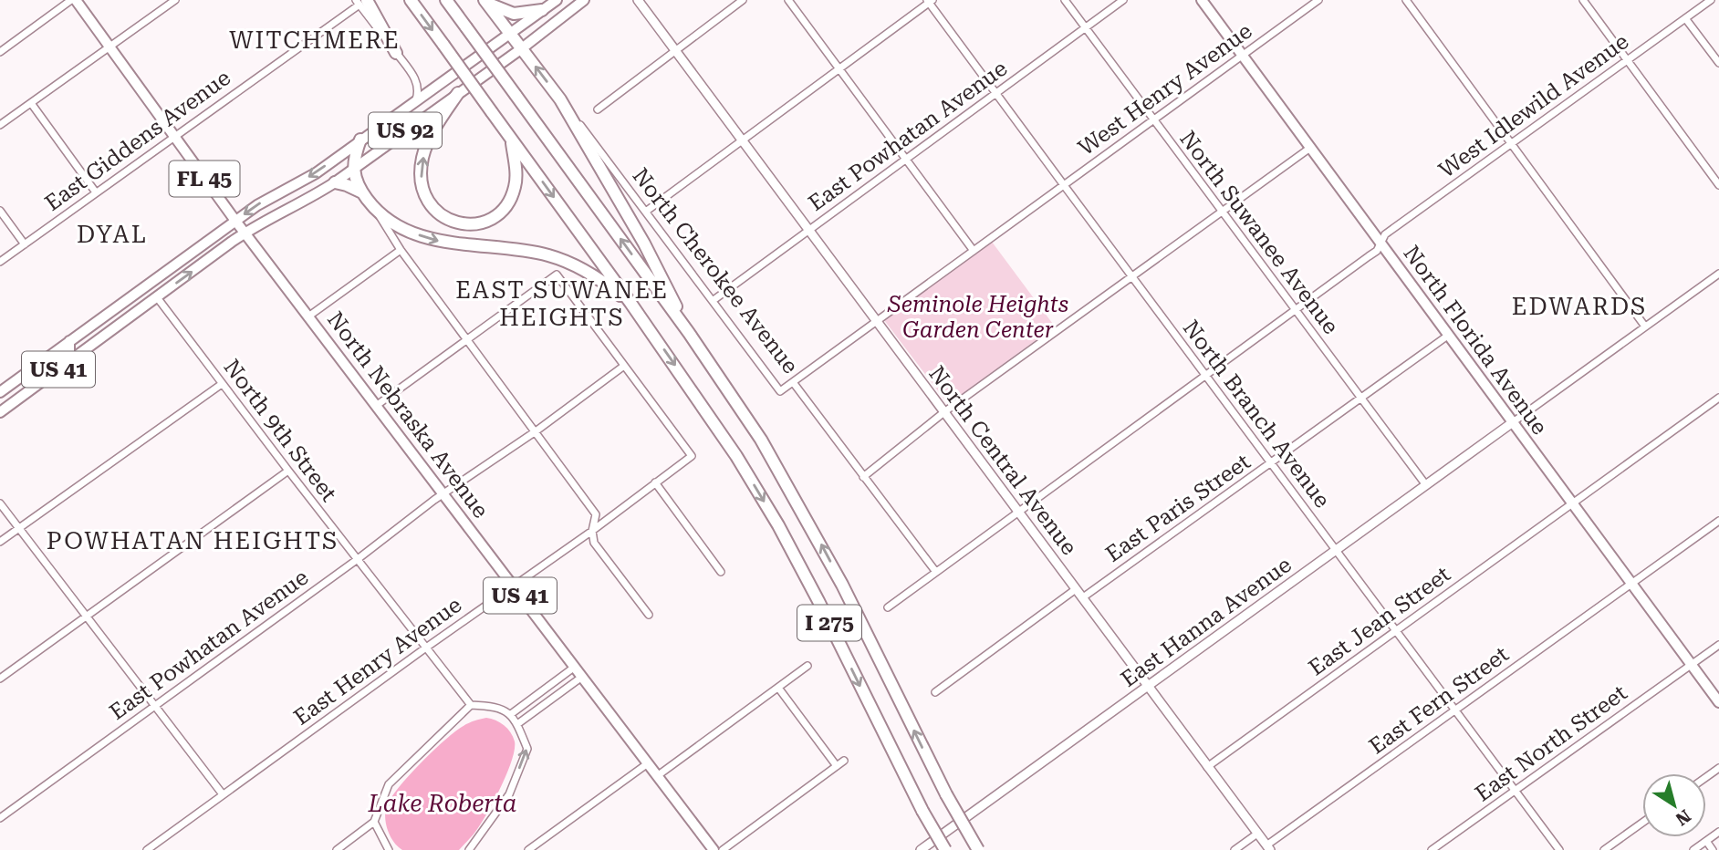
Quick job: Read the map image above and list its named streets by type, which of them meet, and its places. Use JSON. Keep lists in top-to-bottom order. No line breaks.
{"streets":{"highway":["I 275"],"main road":["US 92","FL 45","North Florida Avenue","US 41","North Nebraska Avenue"],"street":["West Henry Avenue","West Idlewild Avenue","East Powhatan Avenue","East Giddens Avenue","North Suwanee Avenue","North Cherokee Avenue","North Branch Avenue","North 9th Street","North Central Avenue","East Paris Street","East Jean Street","East Hanna Avenue","East Henry Avenue","East Fern Street","East North Street"]},"crossings":[["West Henry Avenue","North Suwanee Avenue"],["West Henry Avenue","North Florida Avenue"],["West Henry Avenue","North Branch Avenue"],["West Idlewild Avenue","North Suwanee Avenue"],["West Idlewild Avenue","North Cherokee Avenue"],["West Idlewild Avenue","North Florida Avenue"],["West Idlewild Avenue","North Branch Avenue"],["West Idlewild Avenue","North Central Avenue"],["US 92","US 41"],["US 92","North Nebraska Avenue"],["East Powhatan Avenue","North Suwanee Avenue"],["East Powhatan Avenue","North Cherokee Avenue"],["East Powhatan Avenue","North Branch Avenue"],["East Powhatan Avenue","North Nebraska Avenue"],["East Powhatan Avenue","North 9th Street"],["East Powhatan Avenue","North Central Avenue"],["East Powhatan Avenue","East Henry Avenue"],["East Giddens Avenue","North Nebraska Avenue"],["North Suwanee Avenue","East Paris Street"],["North Suwanee Avenue","East Hanna Avenue"],["North Florida Avenue","East Paris Street"],["North Florida Avenue","East Jean Street"],["North Florida Avenue","East Hanna Avenue"],["North Florida Avenue","East Fern Street"],["North Florida Avenue","East North Street"],["US 41","North Nebraska Avenue"],["US 41","North 9th Street"],["North Branch Avenue","East Paris Street"],["North Branch Avenue","East Jean Street"],["North Branch Avenue","East Hanna Avenue"],["North Branch Avenue","East Fern Street"],["North Branch Avenue","East North Street"],["North Nebraska Avenue","East Henry Avenue"],["North 9th Street","East Henry Avenue"],["North Central Avenue","East Paris Street"],["North Central Avenue","East Jean Street"],["North Central Avenue","East Hanna Avenue"],["North Central Avenue","East Fern Street"]],"districts":["WITCHMERE","DYAL","EAST SUWANEE HEIGHTS","EDWARDS","POWHATAN HEIGHTS"],"water":["Lake Roberta"],"parks":["Seminole Heights Garden Center"],"north":"bottom right"}
